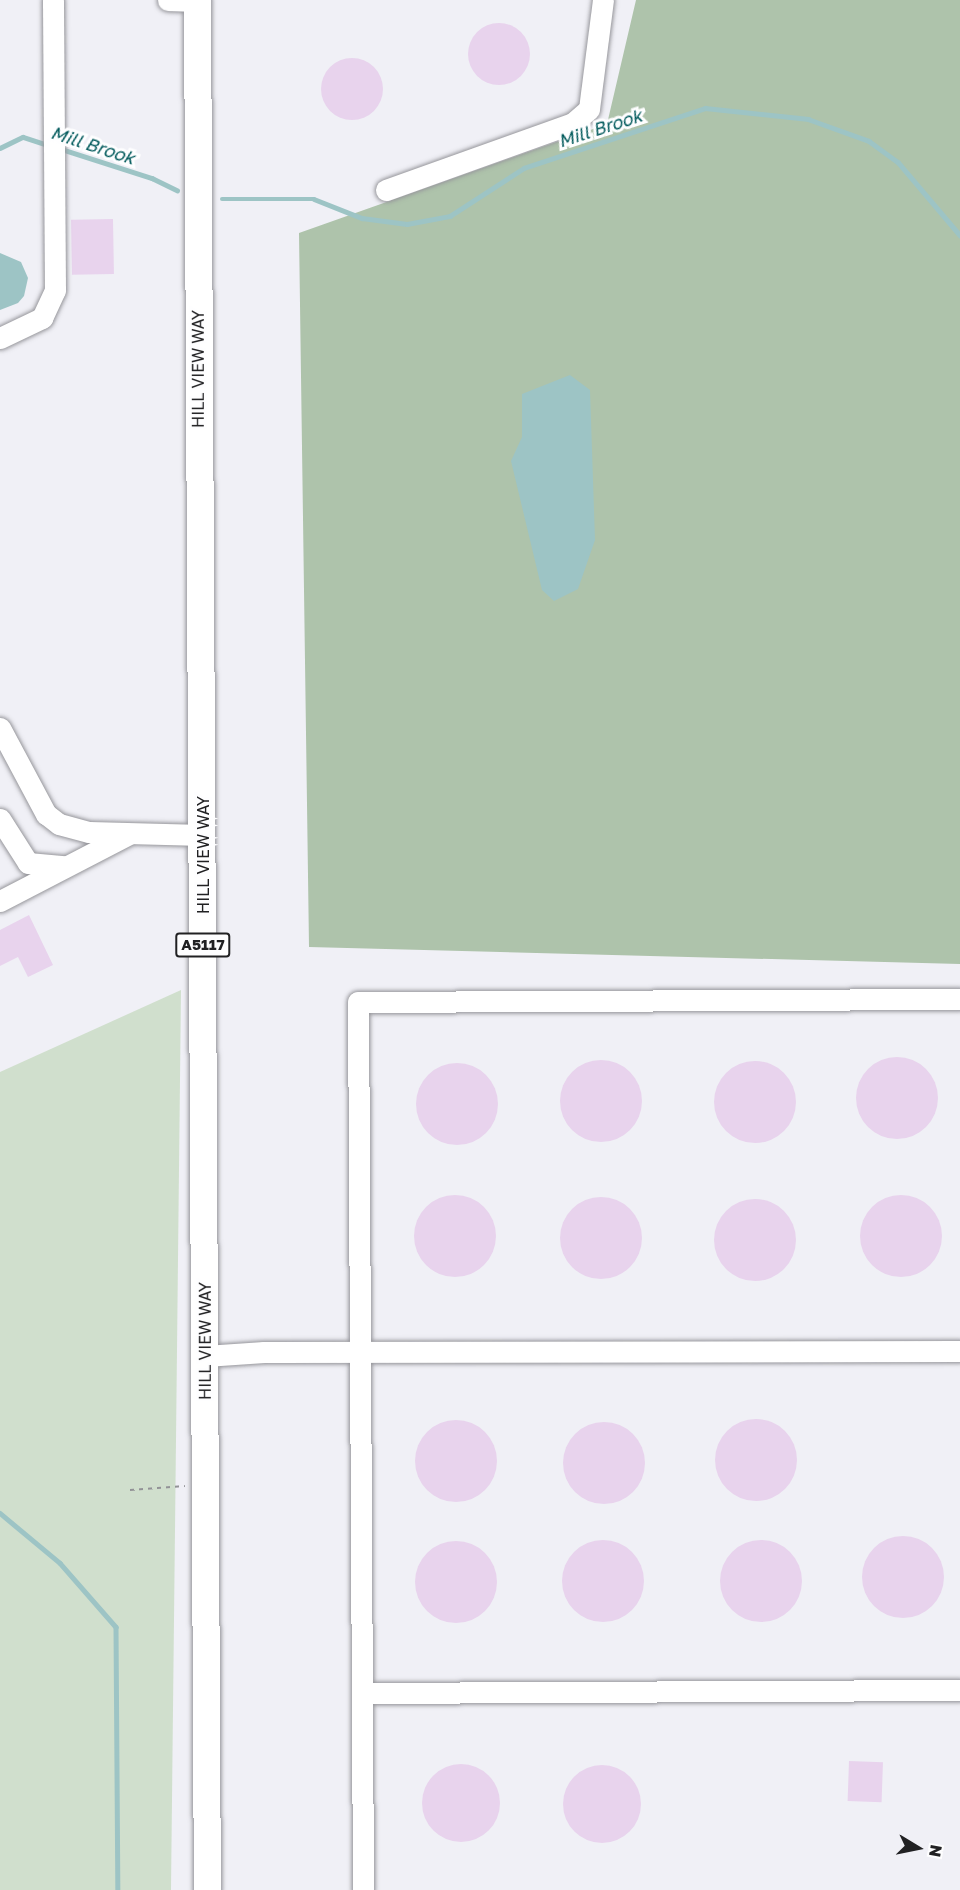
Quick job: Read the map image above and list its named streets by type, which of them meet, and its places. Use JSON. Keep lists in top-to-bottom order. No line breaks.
{"streets":{"main road":["HILL VIEW WAY","A5117"]},"water":["Mill Brook"],"north":"right"}
